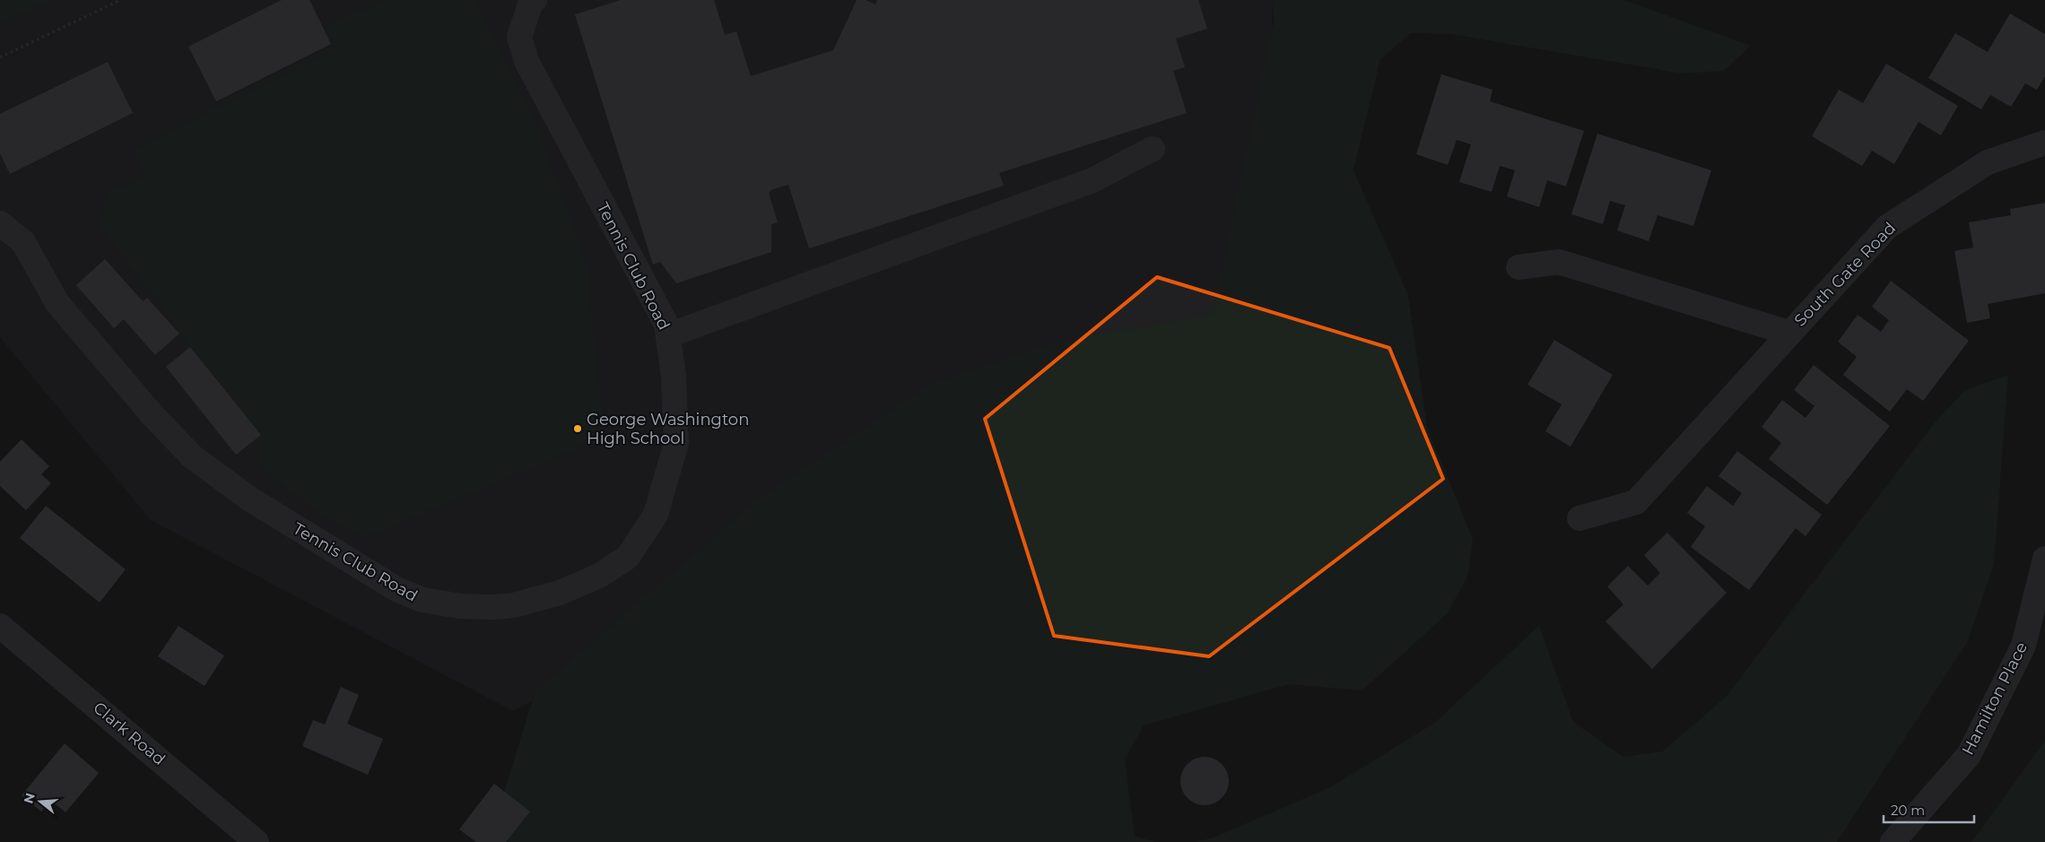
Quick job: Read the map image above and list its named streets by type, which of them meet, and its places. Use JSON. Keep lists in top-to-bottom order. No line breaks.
{"streets":{"street":["Tennis Club Road","South Gate Road","Hamilton Place","Clark Road"]},"places":["George Washington High School"],"scale_bar":"20 m","north":"left"}
